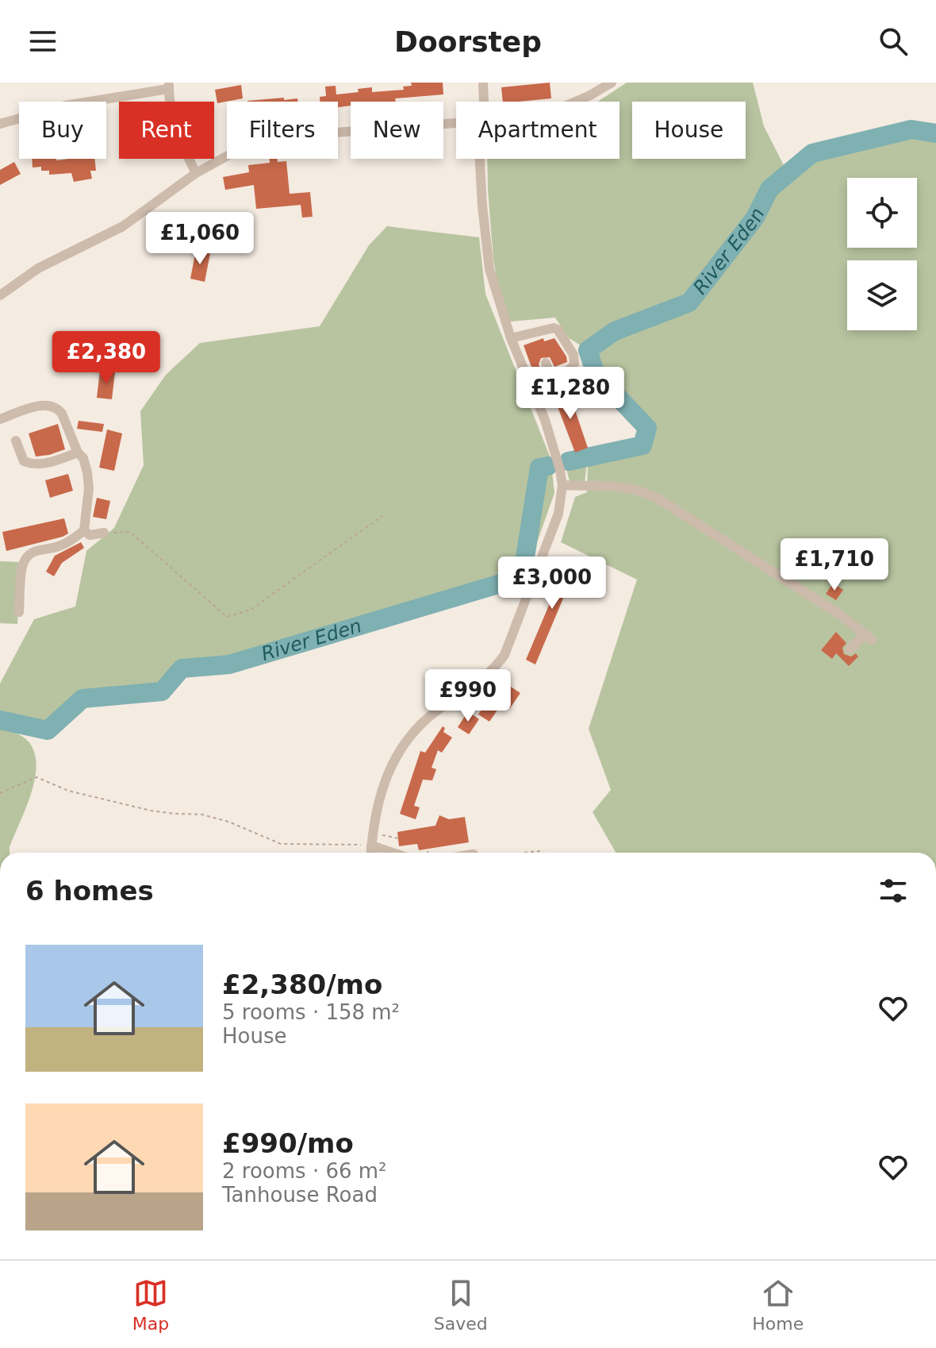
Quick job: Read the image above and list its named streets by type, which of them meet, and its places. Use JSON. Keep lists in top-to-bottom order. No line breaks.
{"water":["River Eden"],"page":{"header":"Doorstep","chip":["Buy","Rent","Filters","New","Apartment","House"],"price":["£1,060","£2,380","£1,280","£1,710","£3,000","£990"],"heading":"6 homes","list":[{"name":"£2,380/mo","note":"5 rooms · 158 m² · House"},{"name":"£990/mo","note":"2 rooms · 66 m² · Tanhouse Road"}],"tabs":["Map","Saved","Home"]}}
